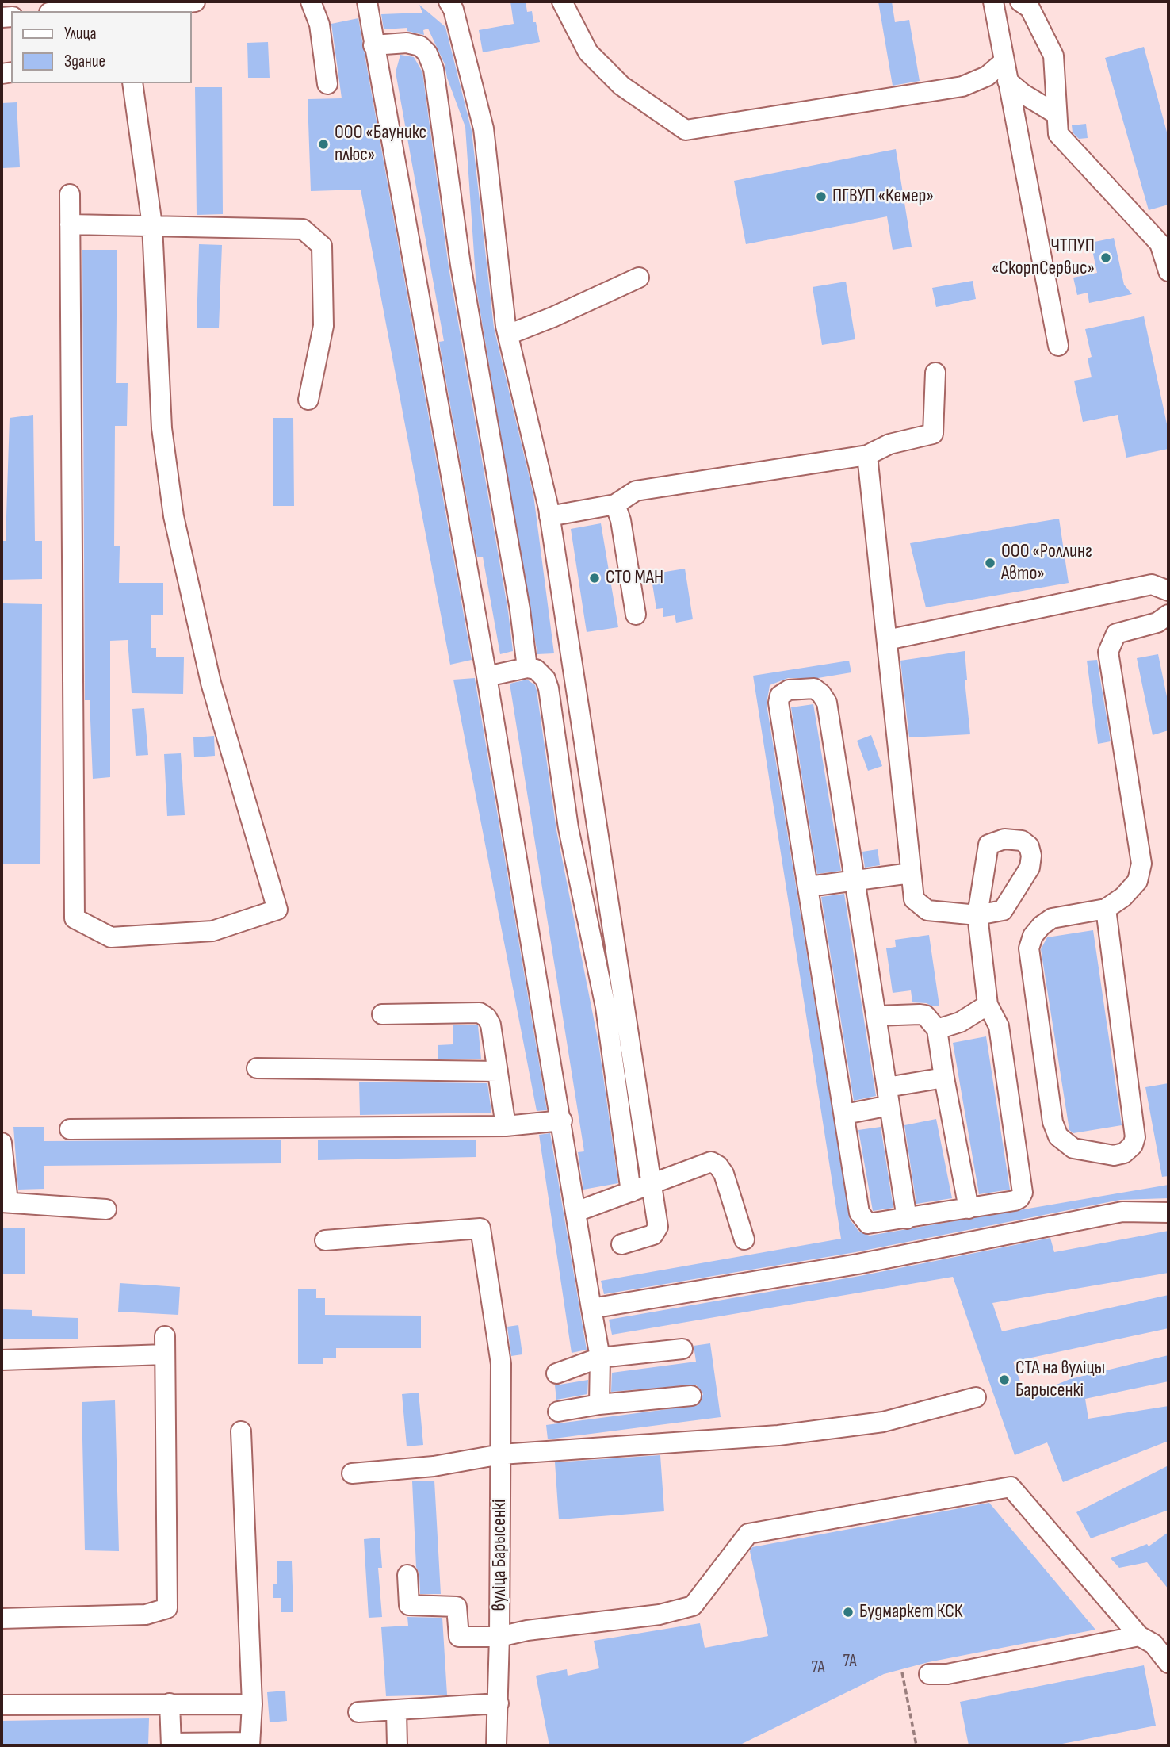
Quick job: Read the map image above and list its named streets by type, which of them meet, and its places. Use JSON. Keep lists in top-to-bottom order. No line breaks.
{"streets":{"street":["вуліца Барысенкі"]},"places":["ООО «Бауникс плюс»","ПГВУП «Кемер»","ЧТПУП «СкорпСервис»","ООО «Роллинг Авто»","СТО МАН","СТА на вуліцы Барысенкі","Будмаркет КСК"],"house_numbers":["7А","7А"],"legend":["Улица","Здание"]}
